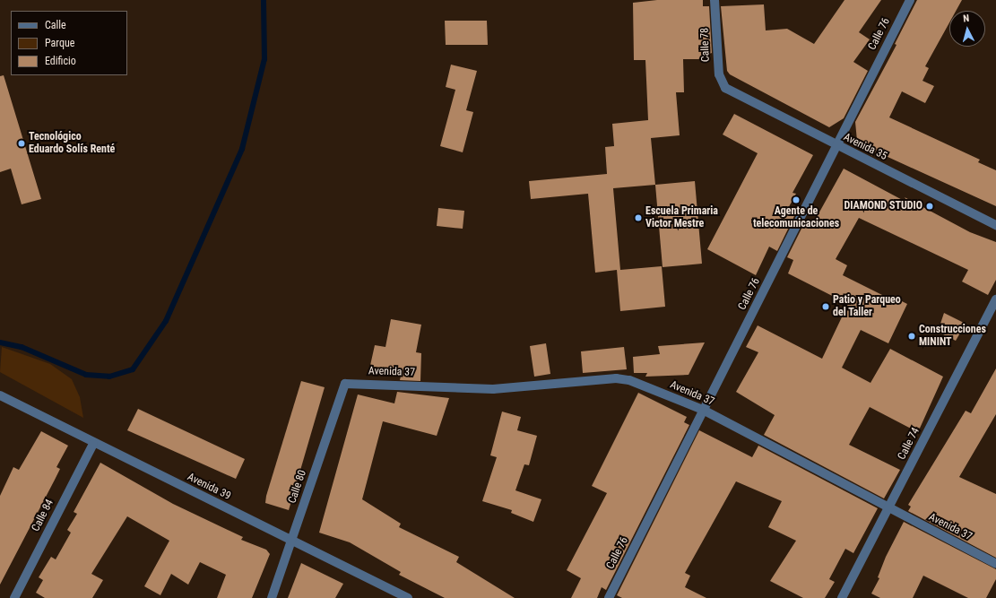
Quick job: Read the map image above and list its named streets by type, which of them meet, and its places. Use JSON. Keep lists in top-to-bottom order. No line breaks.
{"streets":{"street":["Calle 76","Calle 78","Avenida 35","Avenida 37","Calle 74","Avenida 39","Calle 80","Calle 84"]},"crossings":[["Calle 76","Avenida 35"],["Calle 76","Avenida 37"],["Calle 78","Avenida 35"],["Avenida 37","Calle 74"],["Avenida 37","Calle 80"],["Avenida 39","Calle 80"],["Avenida 39","Calle 84"]],"places":["Tecnológico Eduardo Solís Renté","Agente de telecomunicaciones","DIAMOND STUDIO","Escuela Primaria Victor Mestre","Patio y Parqueo del Taller","Construcciones MININT"],"legend":["Calle","Parque","Edificio"],"north":"top"}
